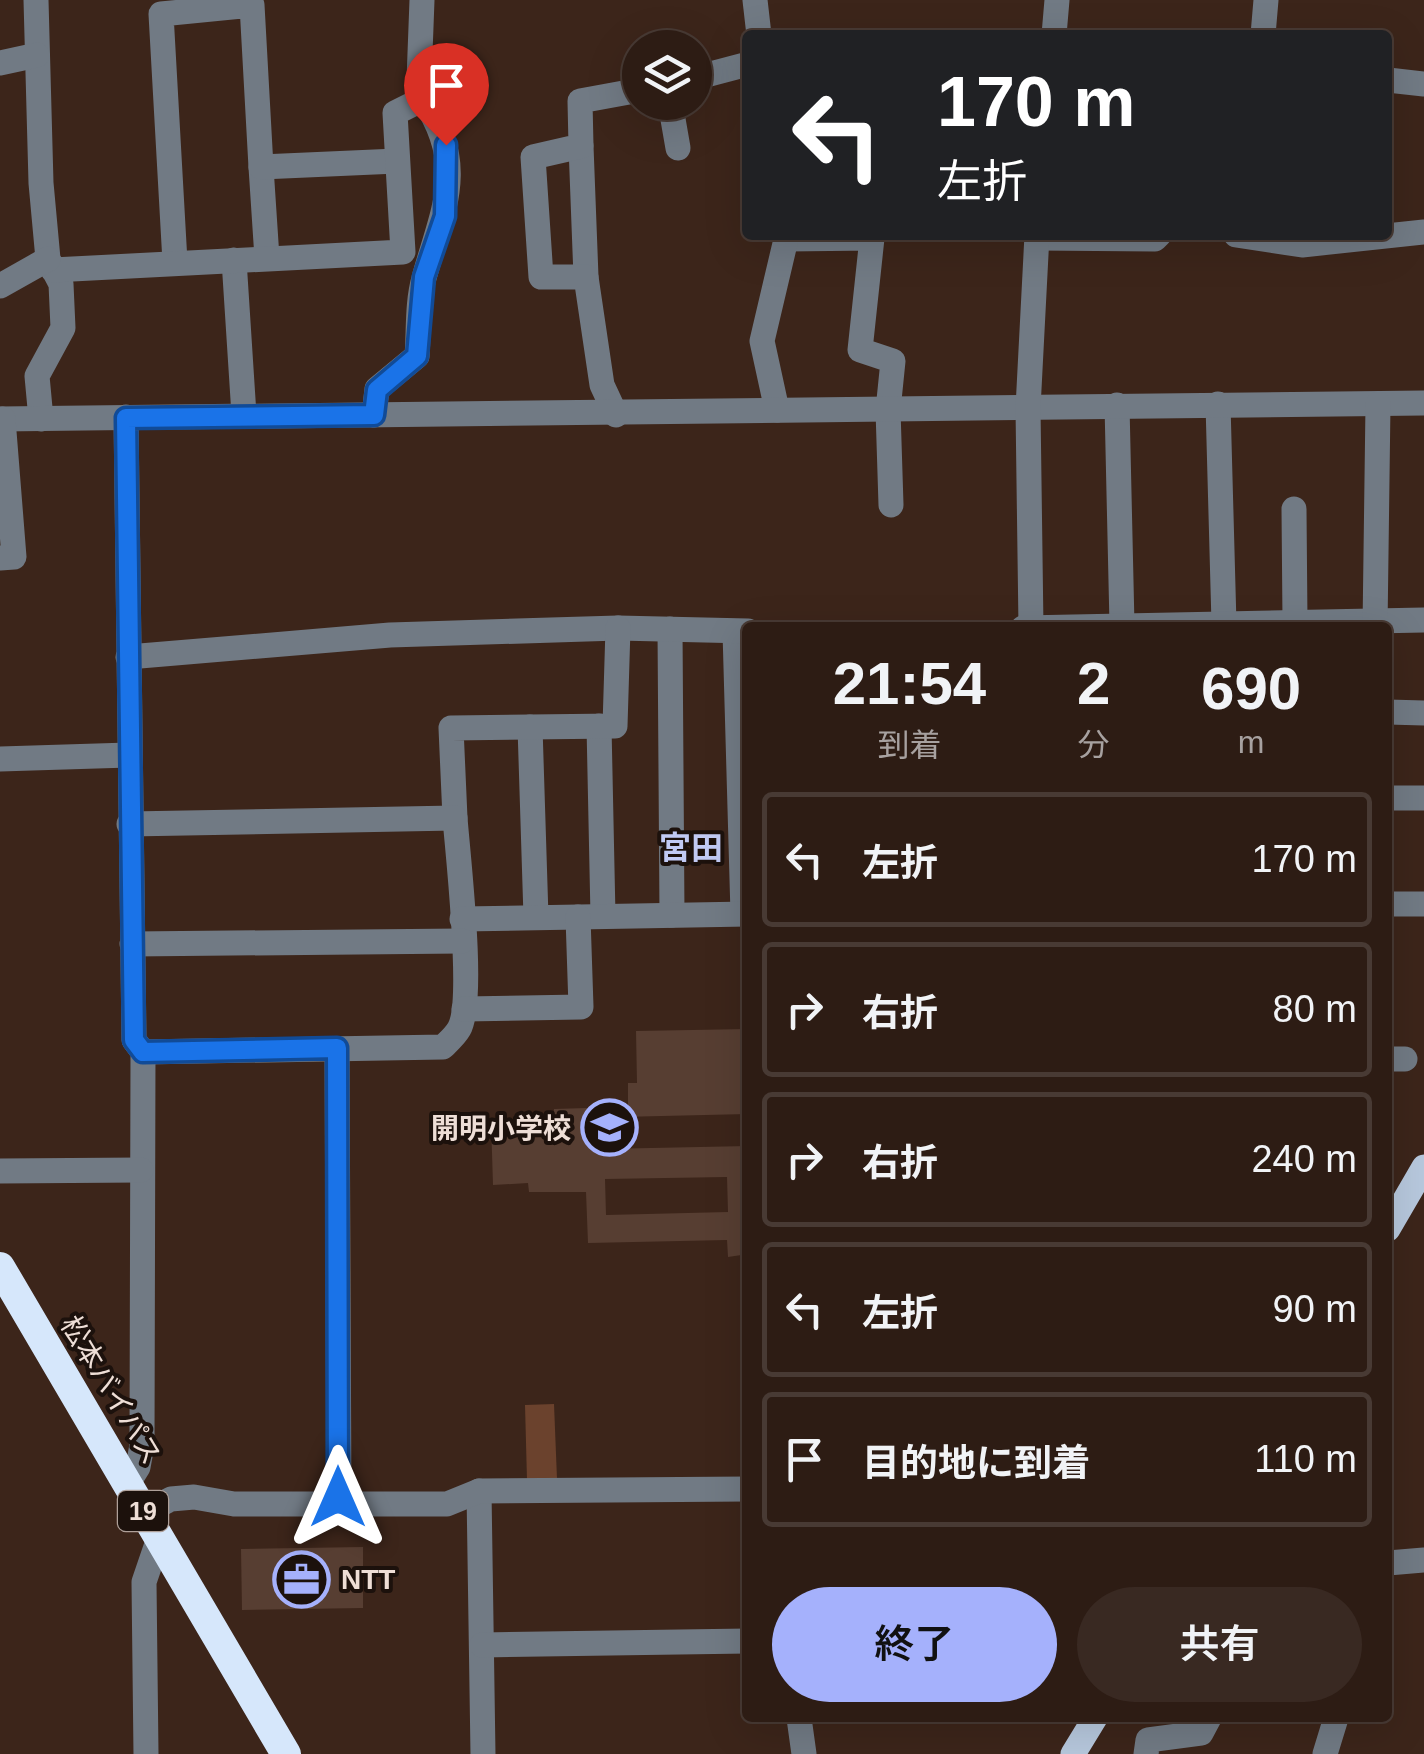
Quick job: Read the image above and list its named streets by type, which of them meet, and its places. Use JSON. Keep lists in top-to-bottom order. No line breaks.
{"streets":{"highway":["松本バイパス","19"]},"districts":["宮田"],"places":{"school or university":["開明小学校"],"office":["NTT"]},"page":{"turn":["170 m","左折"],"eta":["21:54","到着","2","分","690","m"],"list":[{"name":"左折","value":"170 m"},{"name":"右折","value":"80 m"},{"name":"右折","value":"240 m"},{"name":"左折","value":"90 m"},{"name":"目的地に到着","value":"110 m"}],"buttons":["終了","共有"]}}
